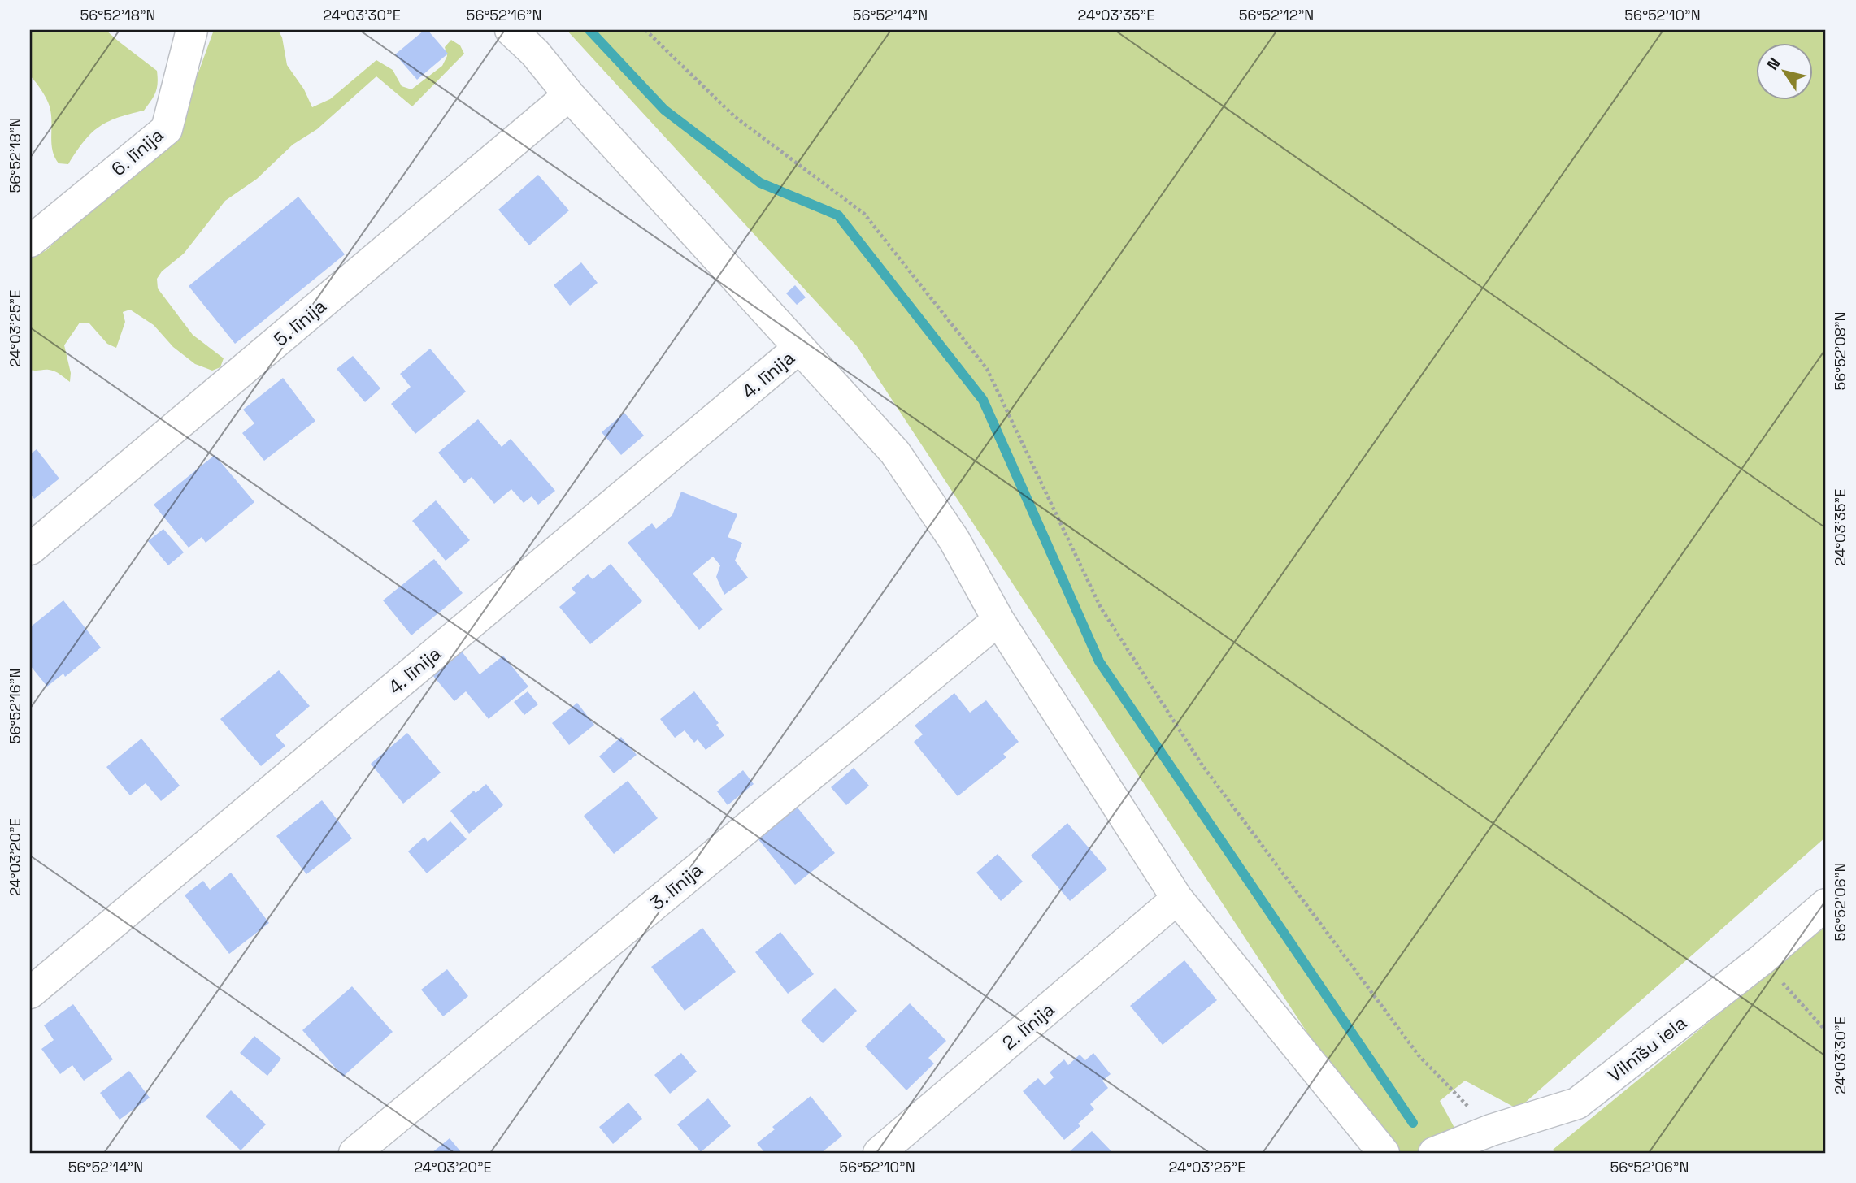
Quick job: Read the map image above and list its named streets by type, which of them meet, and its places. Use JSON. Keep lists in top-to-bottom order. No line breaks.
{"streets":{"street":["6. līnija","5. līnija","4. līnija","3. līnija","2. līnija","Vilnīšu iela"]},"north":"top left","coordinates":["56°52'18\"N","24°03'30\"E","56°52'16\"N","56°52'14\"N","24°03'35\"E","56°52'12\"N","56°52'10\"N","24°03'25\"E","56°52'08\"N","24°03'20\"E","56°52'06\"N"]}
